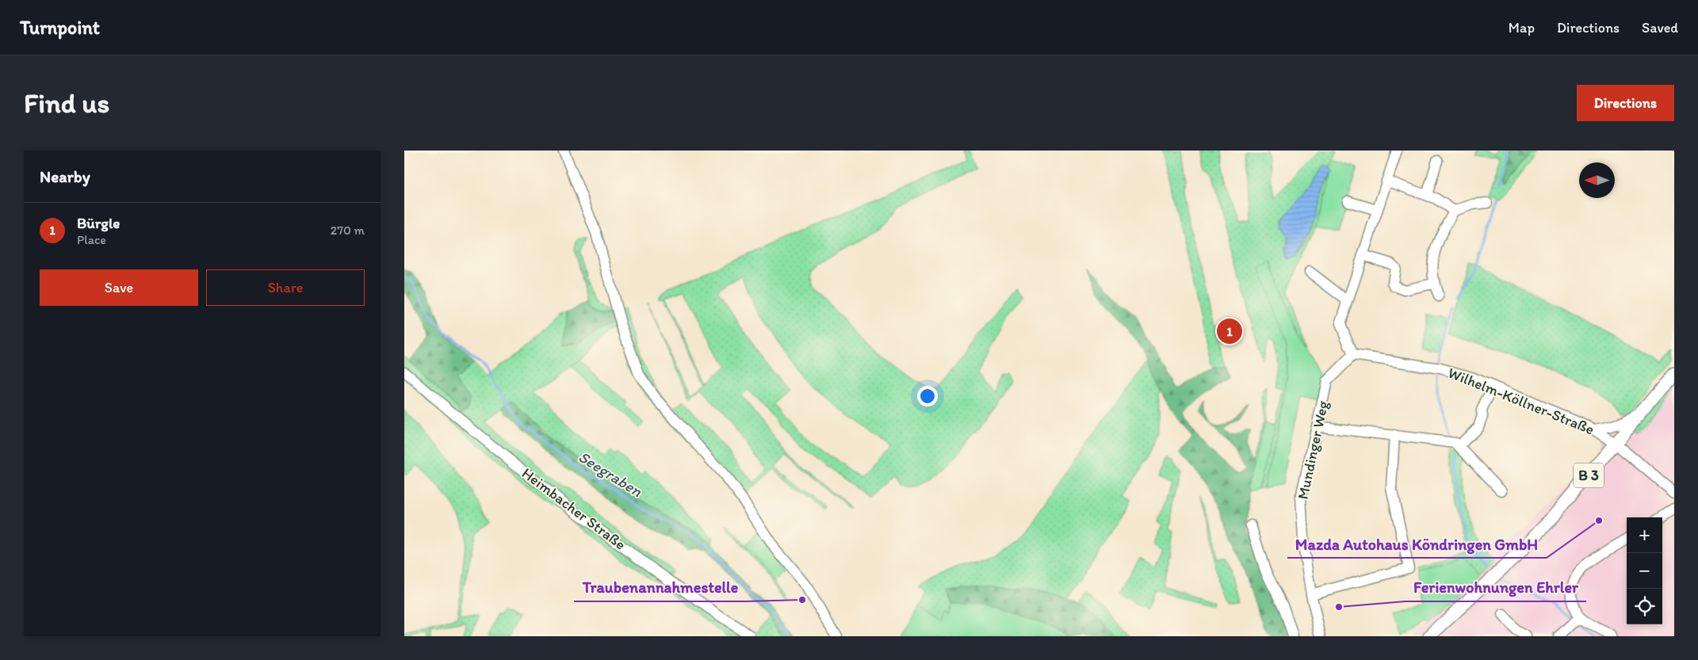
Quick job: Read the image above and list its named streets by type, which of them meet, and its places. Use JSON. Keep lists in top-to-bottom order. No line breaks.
{"streets":{"main road":["B 3"],"street":["Wilhelm-Köllner-Straße","Mundinger Weg","Heimbacher Straße"]},"crossings":[["Wilhelm-Köllner-Straße","Mundinger Weg"],["Wilhelm-Köllner-Straße","B 3"]],"water":["Seegraben"],"places":["Mazda Autohaus Köndringen GmbH","Traubenannahmestelle","Ferienwohnungen Ehrler"],"north":"left","page":{"header":"Turnpoint","nav":["Map","Directions","Saved"],"buttons":["Directions",["Save","Share"]],"title":"Find us","heading":"Nearby","list":[{"mark":"1","name":"Bürgle","note":"Place","value":"270 m"}],"pins":"1","map_buttons":["+","−"]}}
